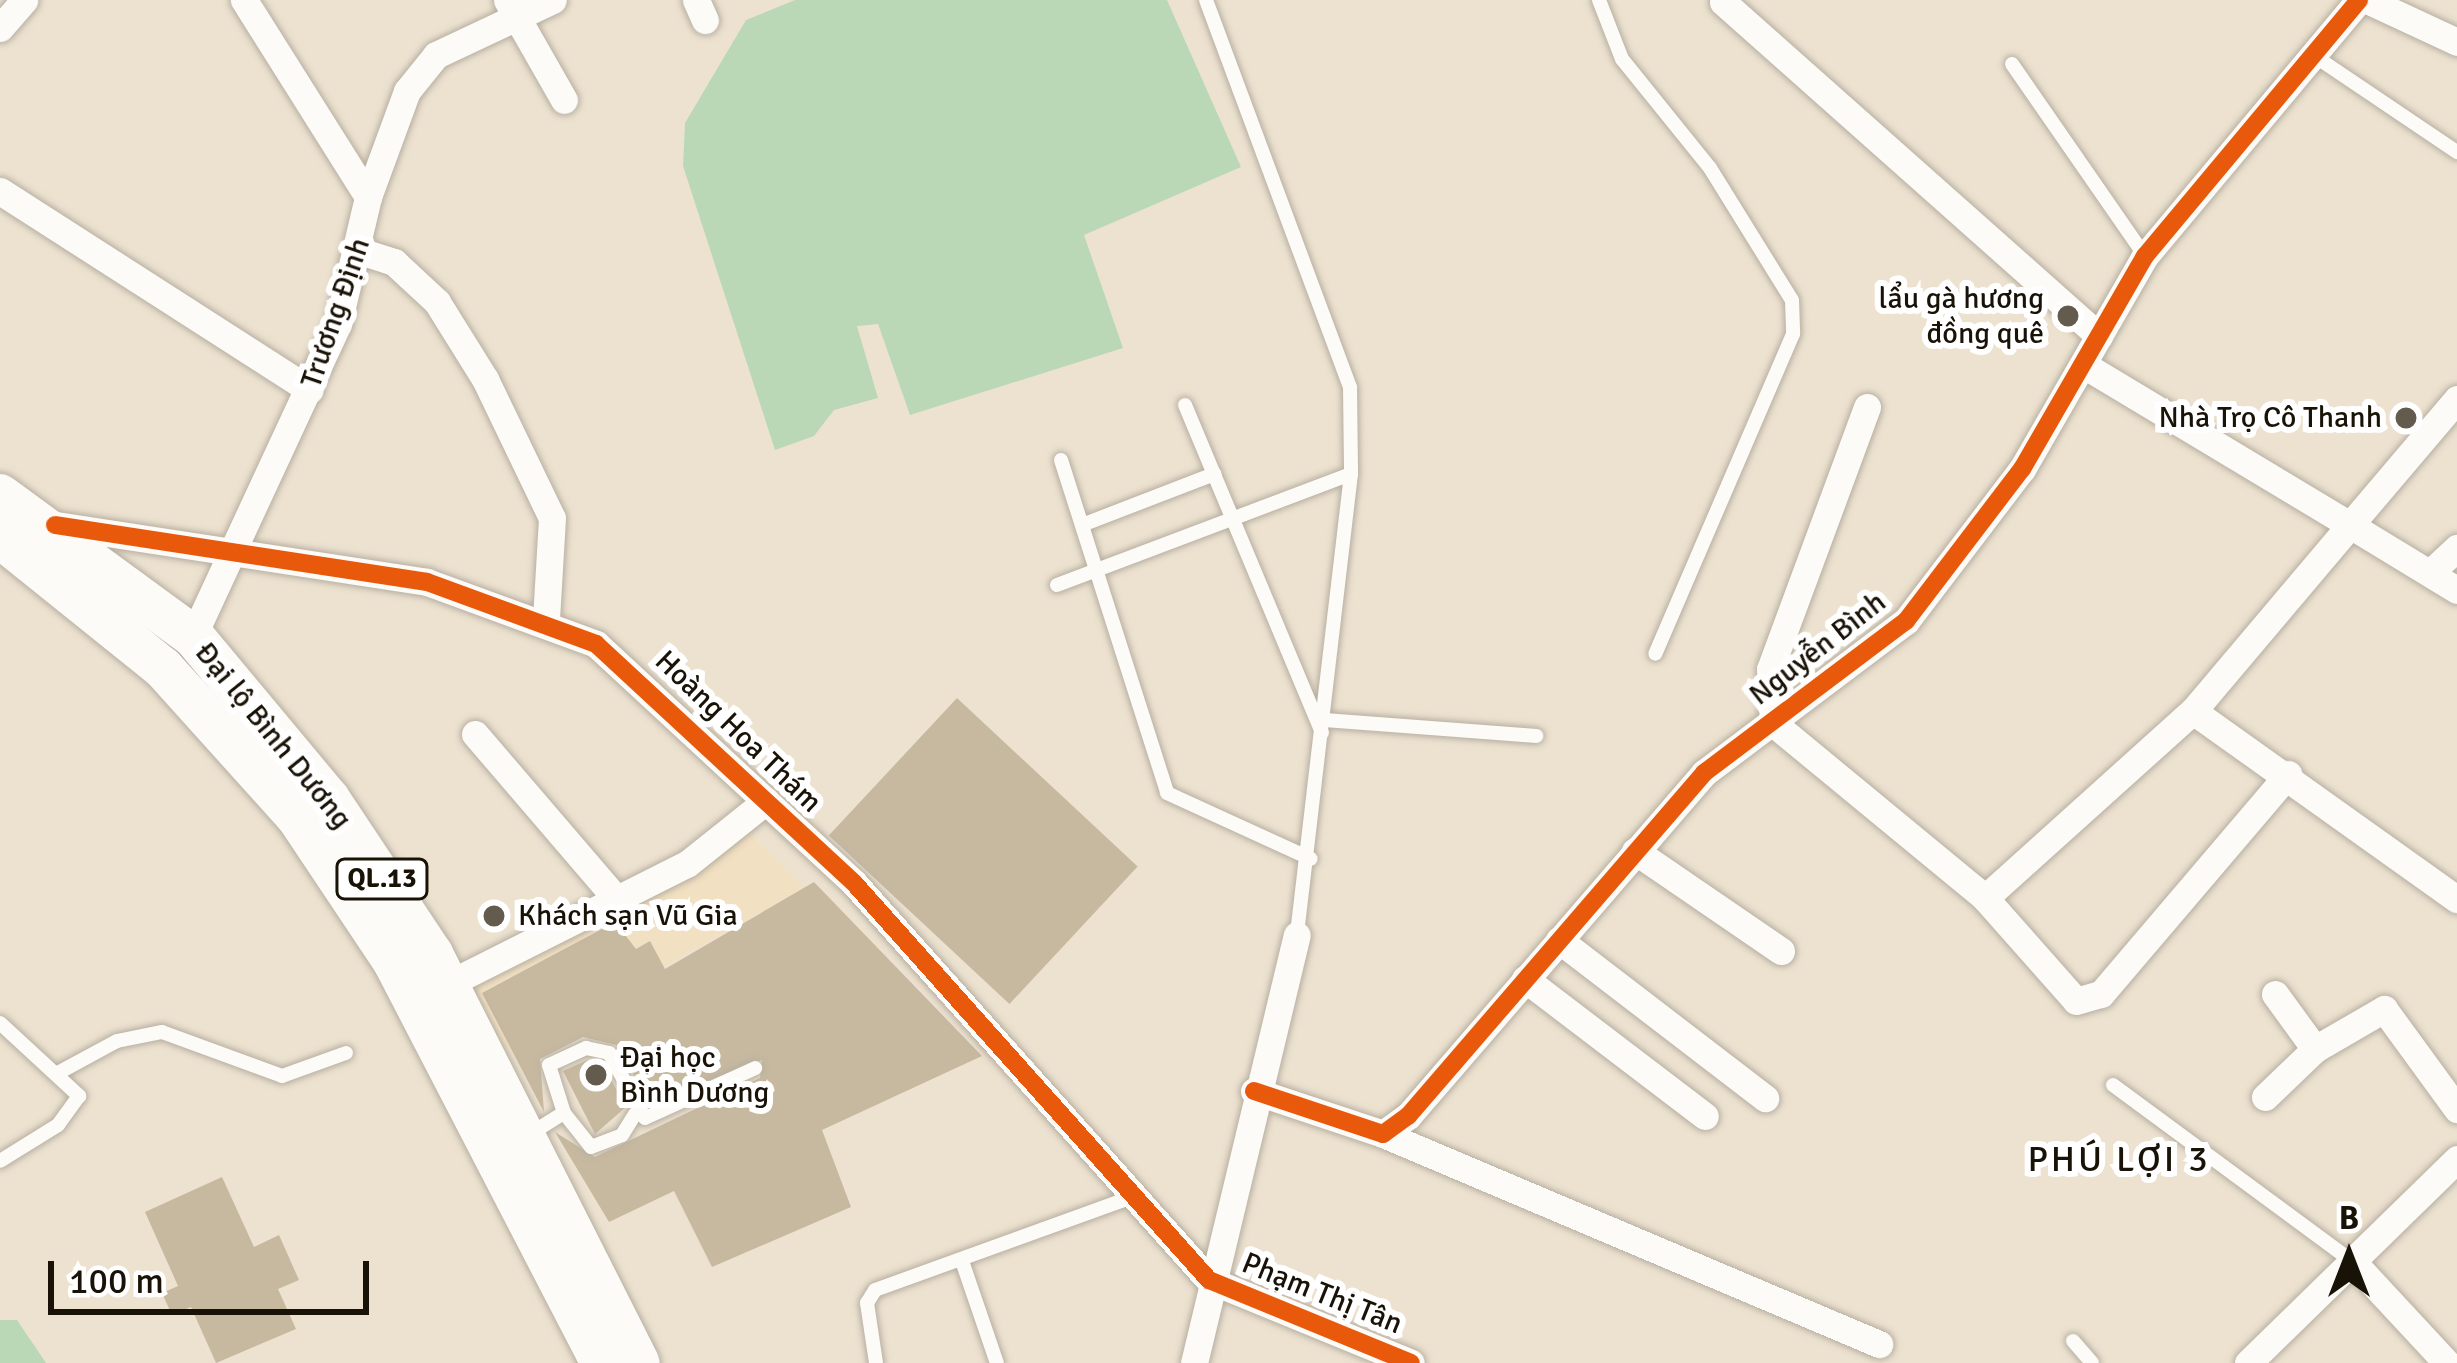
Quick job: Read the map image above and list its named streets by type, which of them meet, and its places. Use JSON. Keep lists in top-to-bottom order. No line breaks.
{"streets":{"highway":["Đại lộ Bình Dương","QL.13"],"street":["Trương Định","Nguyễn Bình","Hoàng Hoa Thám","Phạm Thị Tân"]},"crossings":[["Trương Định","Hoàng Hoa Thám"],["Trương Định","Đại lộ Bình Dương"],["Hoàng Hoa Thám","Đại lộ Bình Dương"],["Hoàng Hoa Thám","Phạm Thị Tân"]],"districts":["PHÚ LỢI 3"],"places":["lẩu gà hương đồng quê","Nhà Trọ Cô Thanh","Khách sạn Vũ Gia","Đại học Bình Dương"],"scale_bar":"100 m","north":"top"}
